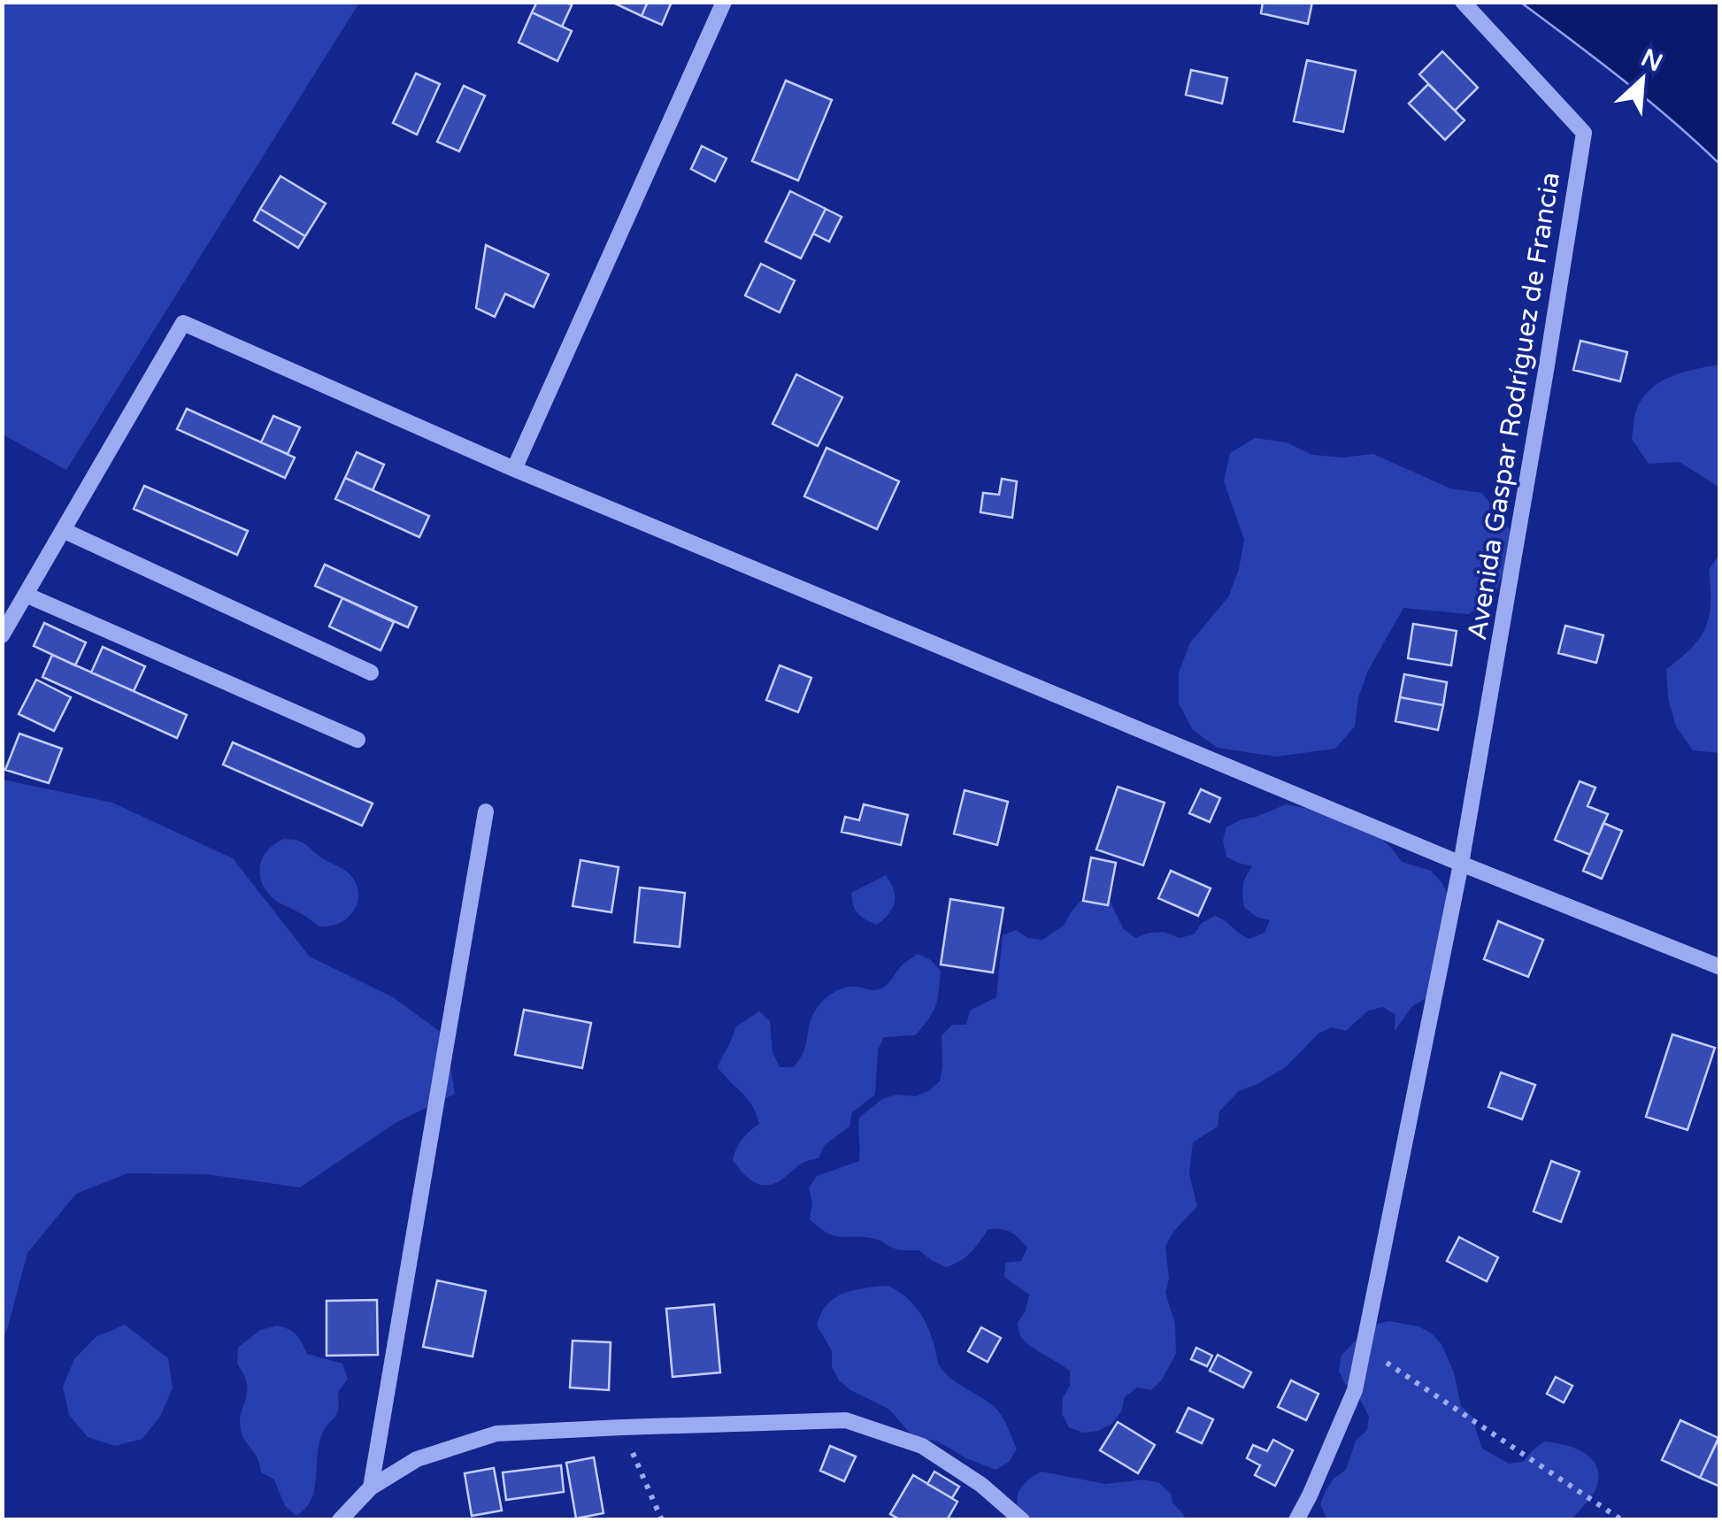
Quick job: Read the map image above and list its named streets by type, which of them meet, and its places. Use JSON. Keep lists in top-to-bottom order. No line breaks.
{"streets":{"street":["Avenida Gaspar Rodríguez de Francia"]},"north":"top right"}
